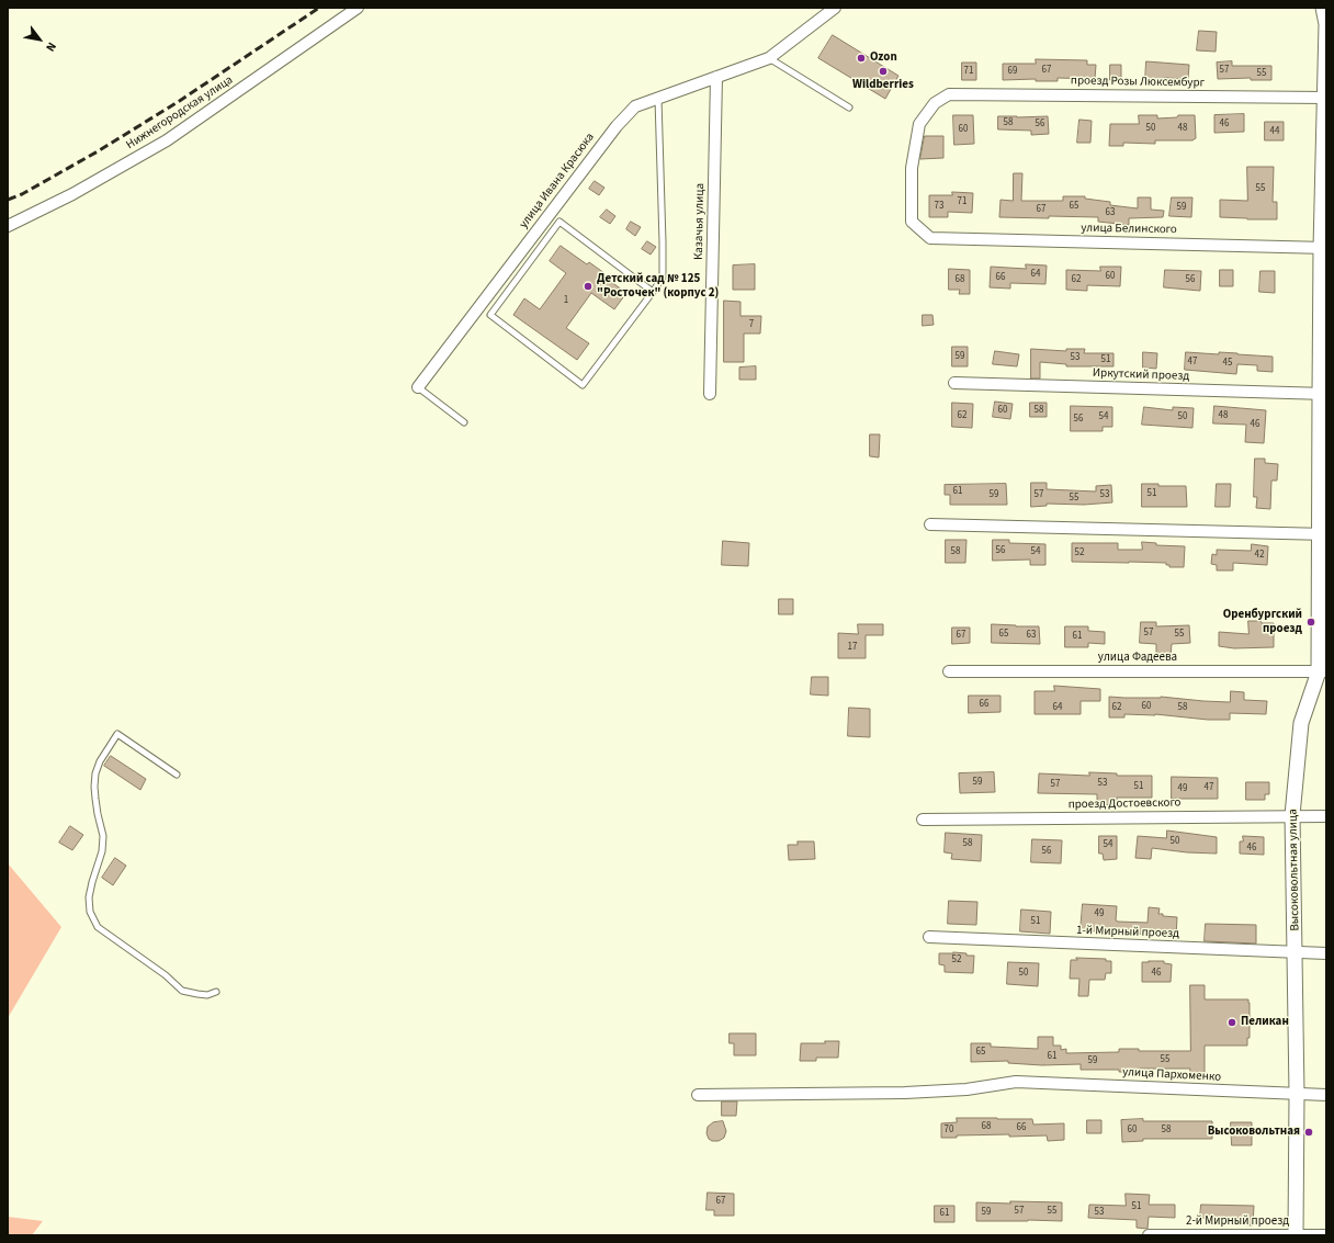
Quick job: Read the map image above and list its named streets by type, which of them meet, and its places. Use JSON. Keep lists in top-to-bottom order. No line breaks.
{"streets":{"street":["проезд Розы Люксембург","Нижнегородская улица","улица Ивана Красюка","Казачья улица","улица Белинского","Иркутский проезд","улица Фадеева","проезд Достоевского","Высоковольтная улица","1-й Мирный проезд","улица Пархоменко","2-й Мирный проезд"]},"crossings":[["проезд Розы Люксембург","улица Белинского"],["проезд Розы Люксембург","Высоковольтная улица"],["улица Ивана Красюка","Казачья улица"],["улица Белинского","Высоковольтная улица"],["Иркутский проезд","Высоковольтная улица"],["улица Фадеева","Высоковольтная улица"],["проезд Достоевского","Высоковольтная улица"],["Высоковольтная улица","1-й Мирный проезд"],["Высоковольтная улица","улица Пархоменко"],["Высоковольтная улица","2-й Мирный проезд"]],"places":["Ozon","Wildberries","Детский сад № 125 \"Росточек\" (корпус 2)","Оренбургский проезд","Пеликан","Высоковольтная"],"house_numbers":["67","57","71","69","55","58","56","46","50","48","60","44","55","71","73","65","59","67","63","64","60","66","68","62","56","1","7","59","53","51","47","45","60","58","62","48","54","50","56","46","61","51","59","57","53","55","56","58","54","52","42","57","65","55","67","63","61","17","66","60","64","62","58","59","53","57","51","47","49","50","58","54","46","56","49","51","52","50","46","65","61","55","59","68","66","70","60","58","67","51","57","55","59","53","61"],"north":"bottom right"}
